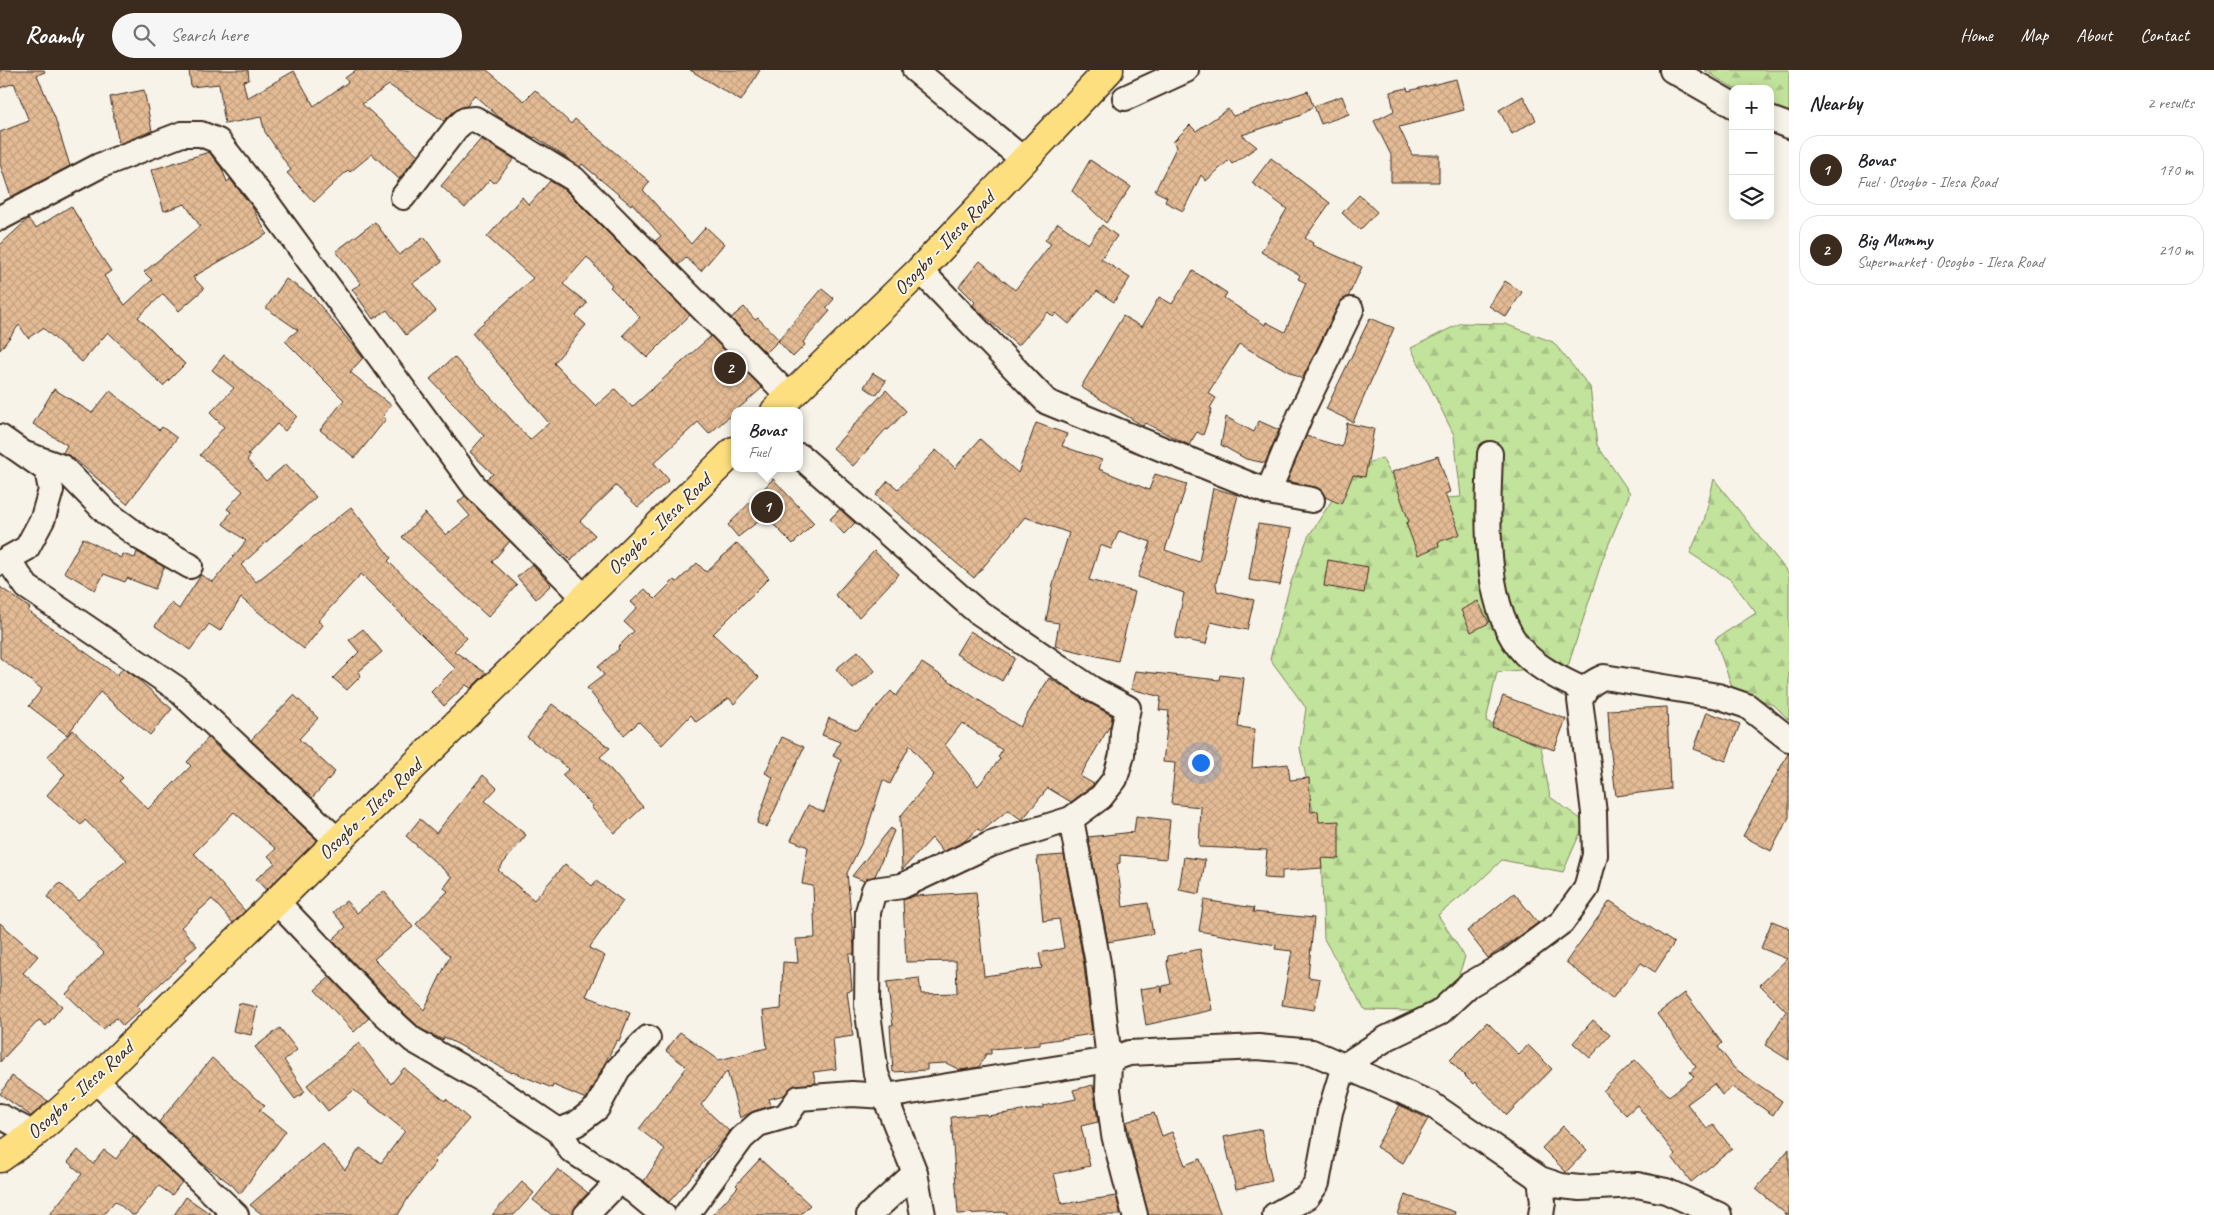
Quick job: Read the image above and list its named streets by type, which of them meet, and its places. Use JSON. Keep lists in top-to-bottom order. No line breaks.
{"streets":{"main road":["Osogbo - Ilesa Road"]},"page":{"header":"Roamly","search":"Search here","nav":["Home","Map","About","Contact"],"heading":["Nearby","2 results"],"map_buttons":["+","−"],"list":[{"mark":"1","name":"Bovas","note":"Fuel · Osogbo - Ilesa Road","value":"170 m"},{"mark":"2","name":"Big Mummy","note":"Supermarket · Osogbo - Ilesa Road","value":"210 m"}],"pins":["2","1"],"popup":["Bovas","Fuel"]}}
